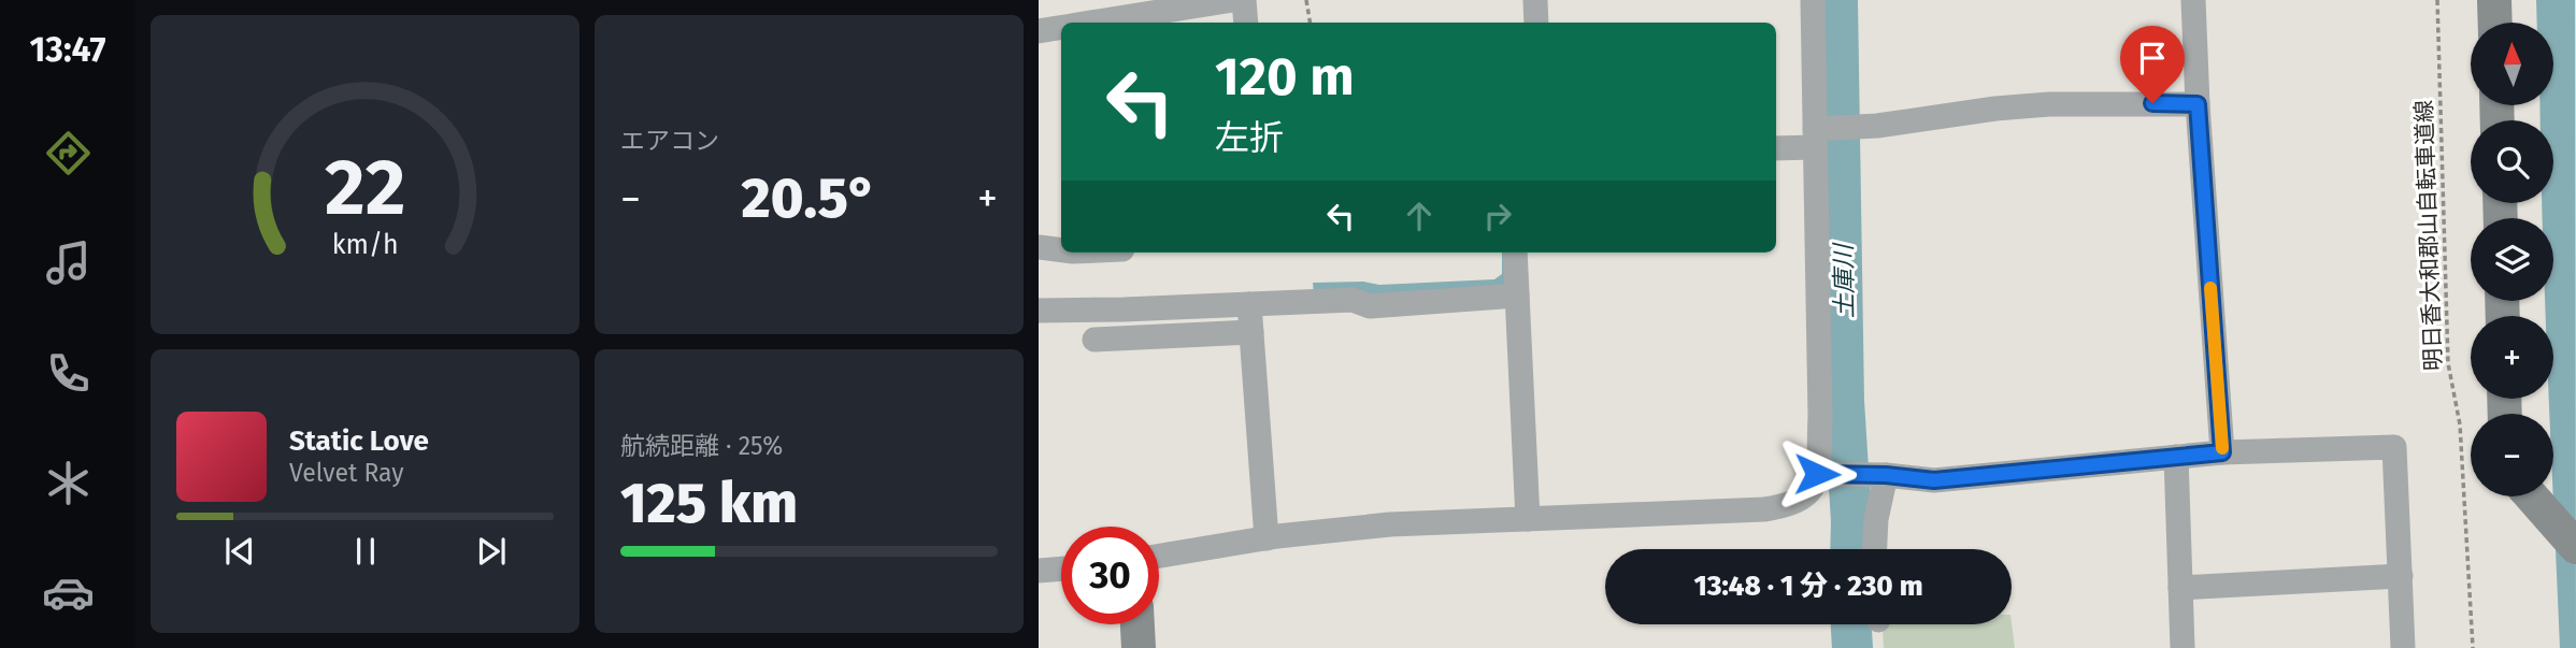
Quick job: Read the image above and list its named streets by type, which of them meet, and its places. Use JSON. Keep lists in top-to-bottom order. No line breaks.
{"streets":{"path":["明日香大和郡山自転車道線"]},"water":["土庫川"],"north":"top","page":{"tabs":"13:47","tile":["エアコン",["航続距離 · 25%","125 km"]],"map_buttons":["+","−"],"turn":["120 m","左折"],"heat":["−","20.5°","+"],"song":["Static Love","Velvet Ray"],"limit":"30","trip":"13:48 · 1 分 · 230 m","gauge":["22","km/h"]}}
